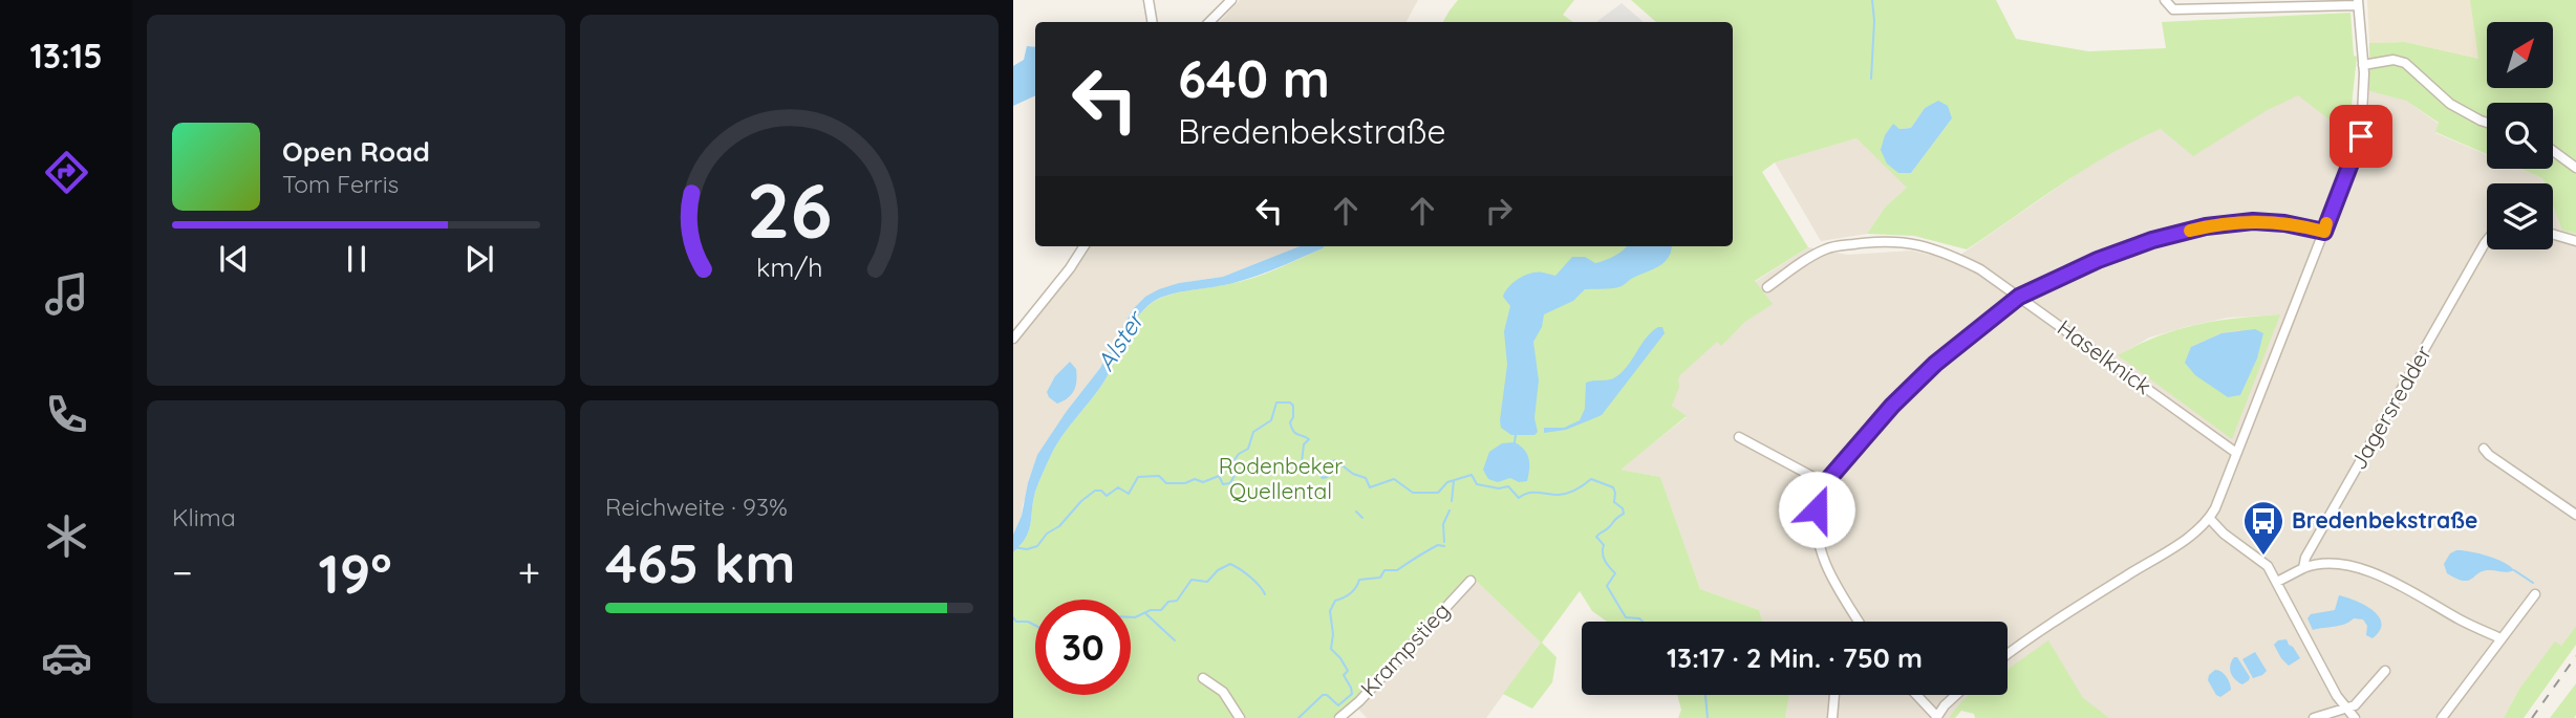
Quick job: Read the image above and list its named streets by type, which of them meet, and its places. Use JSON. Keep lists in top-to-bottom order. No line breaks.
{"streets":{"street":["Haselknick","Jagersredder","Krampstieg"]},"water":["Alster"],"parks":["Rodenbeker Quellental"],"places":{"bus stop":["Bredenbekstraße"]},"north":"top right","page":{"tabs":"13:15","turn":["640 m","Bredenbekstraße"],"song":["Open Road","Tom Ferris"],"tile":["Klima",["Reichweite · 93%","465 km"]],"heat":["−","19°","+"],"limit":"30","trip":"13:17 · 2 Min. · 750 m","gauge":["26","km/h"]}}
